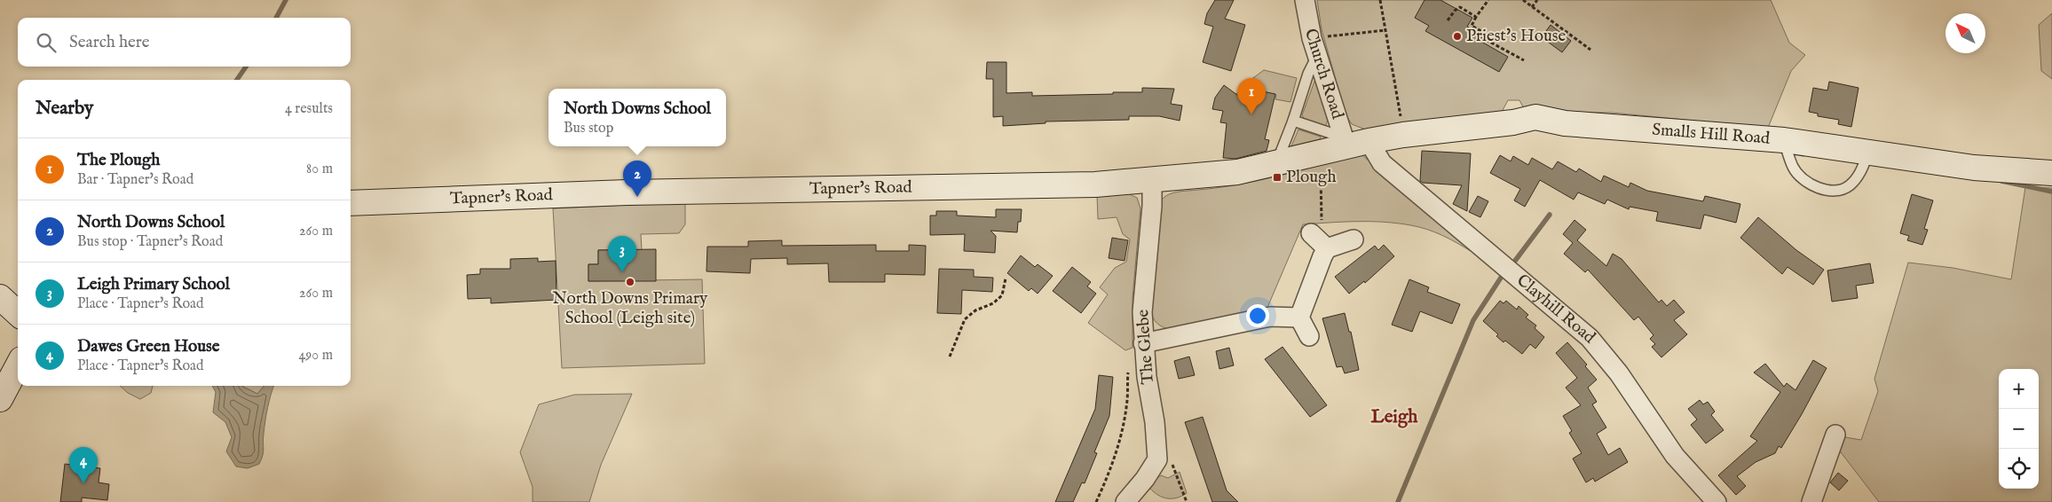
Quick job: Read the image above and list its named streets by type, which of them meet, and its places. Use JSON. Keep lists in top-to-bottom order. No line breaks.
{"streets":{"street":["Church Road","Smalls Hill Road","Tapner's Road","Clayhill Road","The Glebe"]},"crossings":[["Church Road","Smalls Hill Road"],["Church Road","Tapner's Road"],["Church Road","Clayhill Road"],["Smalls Hill Road","Tapner's Road"],["Smalls Hill Road","Clayhill Road"],["Tapner's Road","Clayhill Road"],["Tapner's Road","The Glebe"]],"districts":["Leigh"],"places":{"other":["Priest's House","North Downs Primary School (Leigh site)"],"transit":["Plough"]},"north":"top left","page":{"search":"Search here","pins":["1","2","3","4"],"heading":["Nearby","4 results"],"popup":["North Downs School","Bus stop"],"list":[{"mark":"1","name":"The Plough","note":"Bar · Tapner's Road","value":"80 m"},{"mark":"2","name":"North Downs School","note":"Bus stop · Tapner's Road","value":"260 m"},{"mark":"3","name":"Leigh Primary School","note":"Place · Tapner's Road","value":"260 m"},{"mark":"4","name":"Dawes Green House","note":"Place · Tapner's Road","value":"490 m"}],"map_buttons":["+","−"]}}
